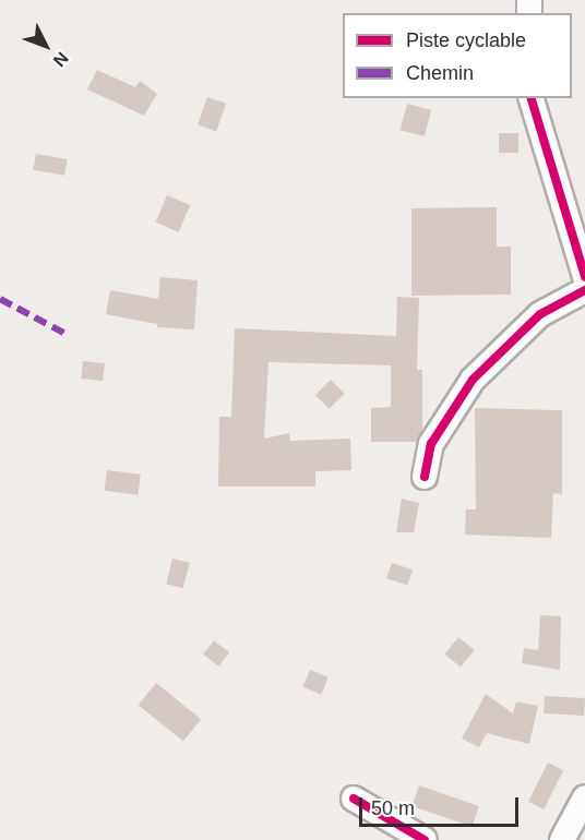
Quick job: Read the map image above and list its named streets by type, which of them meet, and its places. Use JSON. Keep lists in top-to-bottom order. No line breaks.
{"legend":["Piste cyclable","Chemin"],"scale_bar":"50 m","north":"bottom right"}
